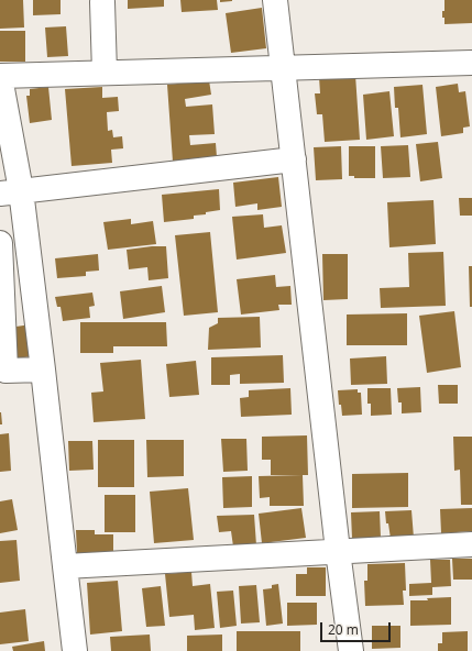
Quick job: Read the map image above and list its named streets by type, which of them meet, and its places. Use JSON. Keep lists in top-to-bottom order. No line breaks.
{"scale_bar":"20 m"}
